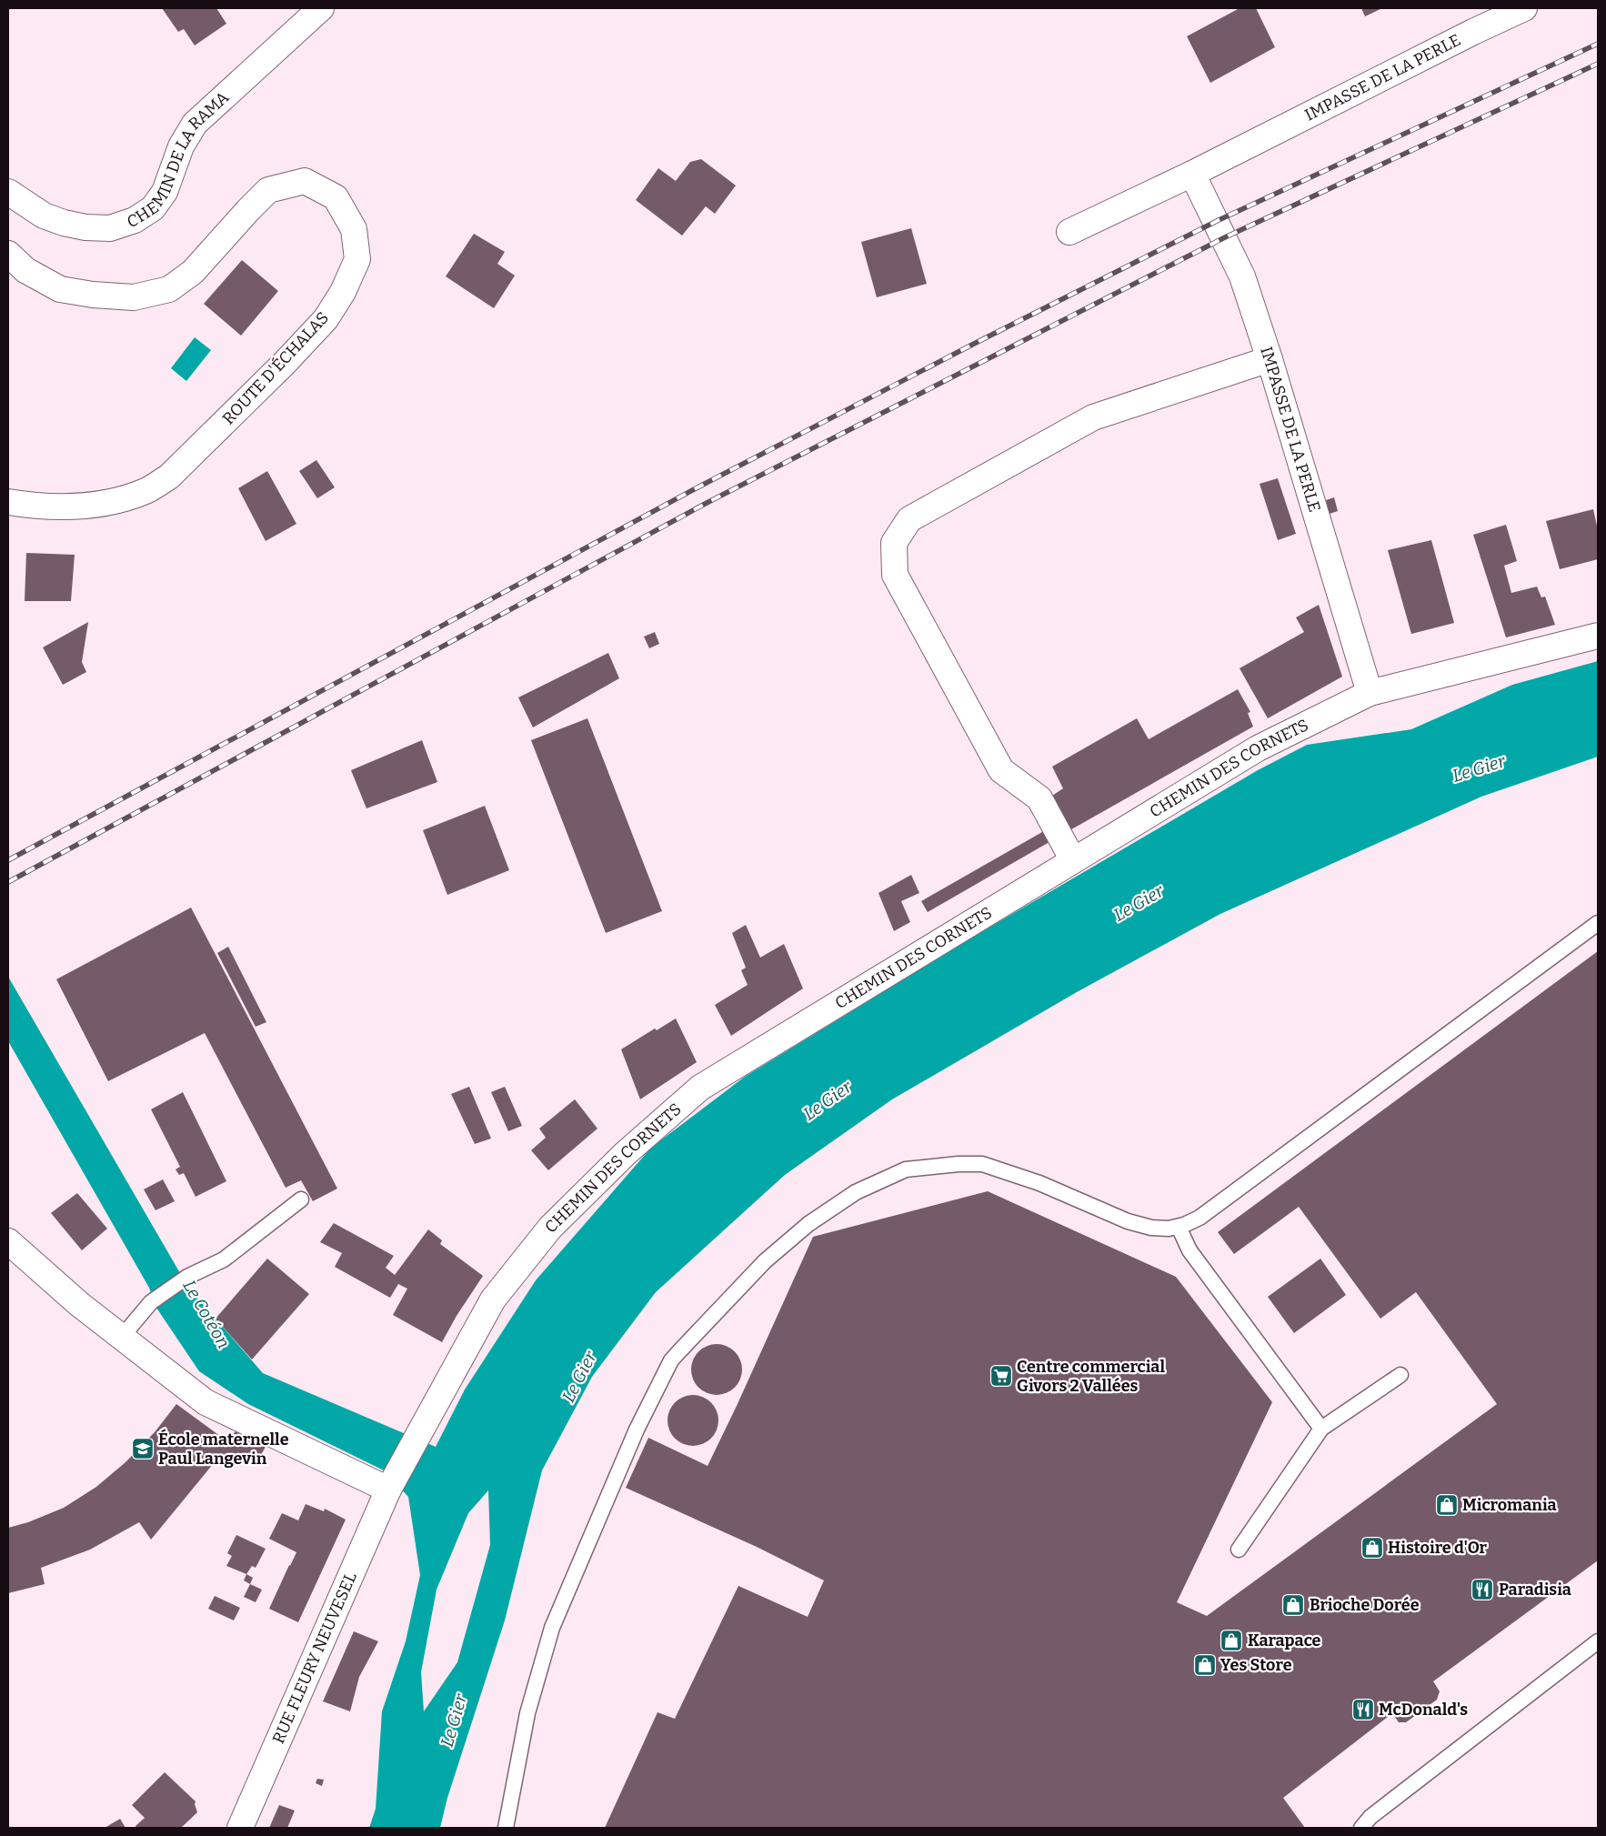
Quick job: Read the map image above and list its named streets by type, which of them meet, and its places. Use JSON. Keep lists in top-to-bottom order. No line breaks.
{"streets":{"street":["IMPASSE DE LA PERLE","CHEMIN DE LA RAMA","ROUTE D'ÉCHALAS","CHEMIN DES CORNETS","RUE FLEURY NEUVESEL"]},"crossings":[["IMPASSE DE LA PERLE","CHEMIN DES CORNETS"],["CHEMIN DES CORNETS","RUE FLEURY NEUVESEL"]],"water":["Le Gier","Le Cotéon"],"places":{"supermarket":["Centre commercial Givors 2 Vallées"],"school or university":["École maternelle Paul Langevin"],"shop":["Micromania","Histoire d'Or","Brioche Dorée","Karapace","Yes Store"],"restaurant":["Paradisia","McDonald's"]}}
